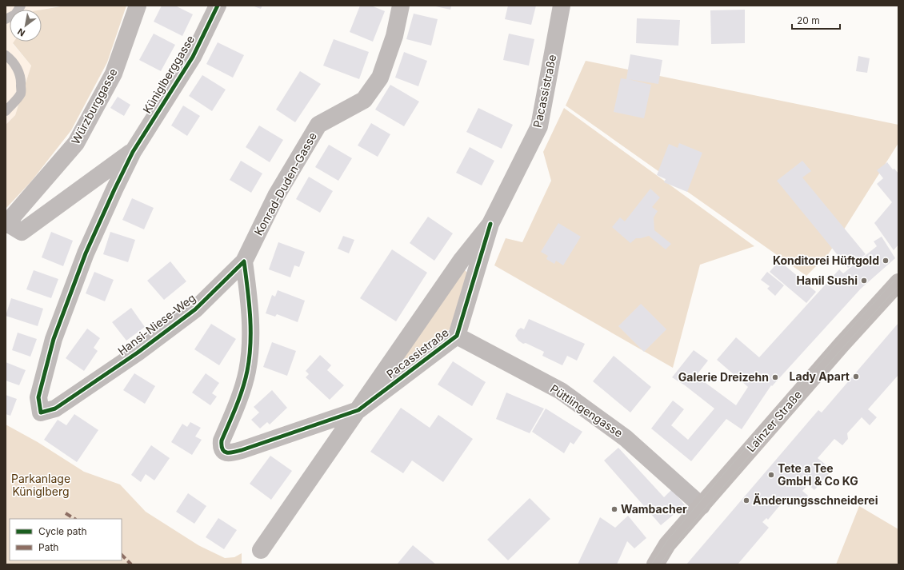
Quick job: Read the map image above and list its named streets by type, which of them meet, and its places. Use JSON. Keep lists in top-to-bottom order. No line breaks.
{"streets":{"main road":["Lainzer Straße"],"street":["Küniglberggasse","Pacassistraße","Würzburggasse","Konrad-Duden-Gasse","Hansi-Niese-Weg","Püttlingengasse"]},"crossings":[["Küniglberggasse","Hansi-Niese-Weg"],["Pacassistraße","Püttlingengasse"],["Konrad-Duden-Gasse","Hansi-Niese-Weg"],["Püttlingengasse","Lainzer Straße"]],"parks":["Parkanlage Küniglberg"],"places":["Konditorei Hüftgold","Hanil Sushi","Lady Apart","Galerie Dreizehn","Tete a Tee GmbH & Co KG","Änderungsschneiderei","Wambacher"],"legend":["Cycle path","Path"],"scale_bar":"20 m","north":"bottom left"}
